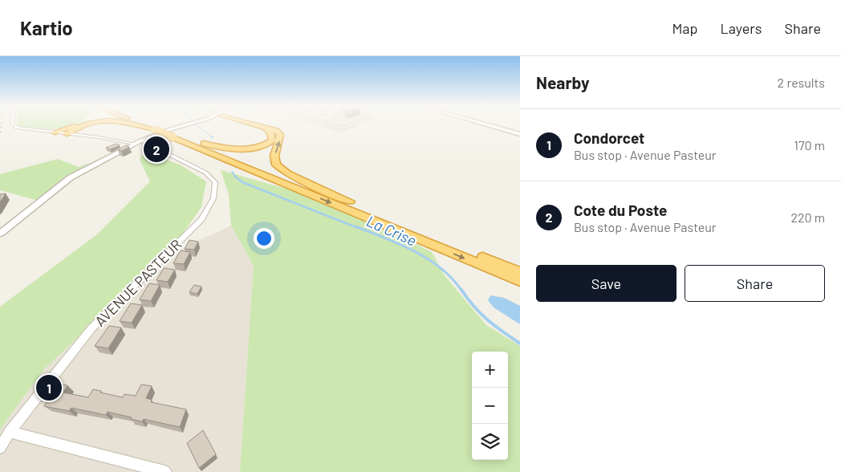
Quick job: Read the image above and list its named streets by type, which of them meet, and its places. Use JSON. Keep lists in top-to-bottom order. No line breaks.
{"streets":{"street":["AVENUE PASTEUR"]},"water":["La Crise"],"page":{"header":"Kartio","nav":["Map","Layers","Share"],"heading":["Nearby","2 results"],"list":[{"mark":"1","name":"Condorcet","note":"Bus stop · Avenue Pasteur","value":"170 m"},{"mark":"2","name":"Cote du Poste","note":"Bus stop · Avenue Pasteur","value":"220 m"}],"pins":["2","1"],"buttons":["Save","Share"],"map_buttons":["+","−"]}}
